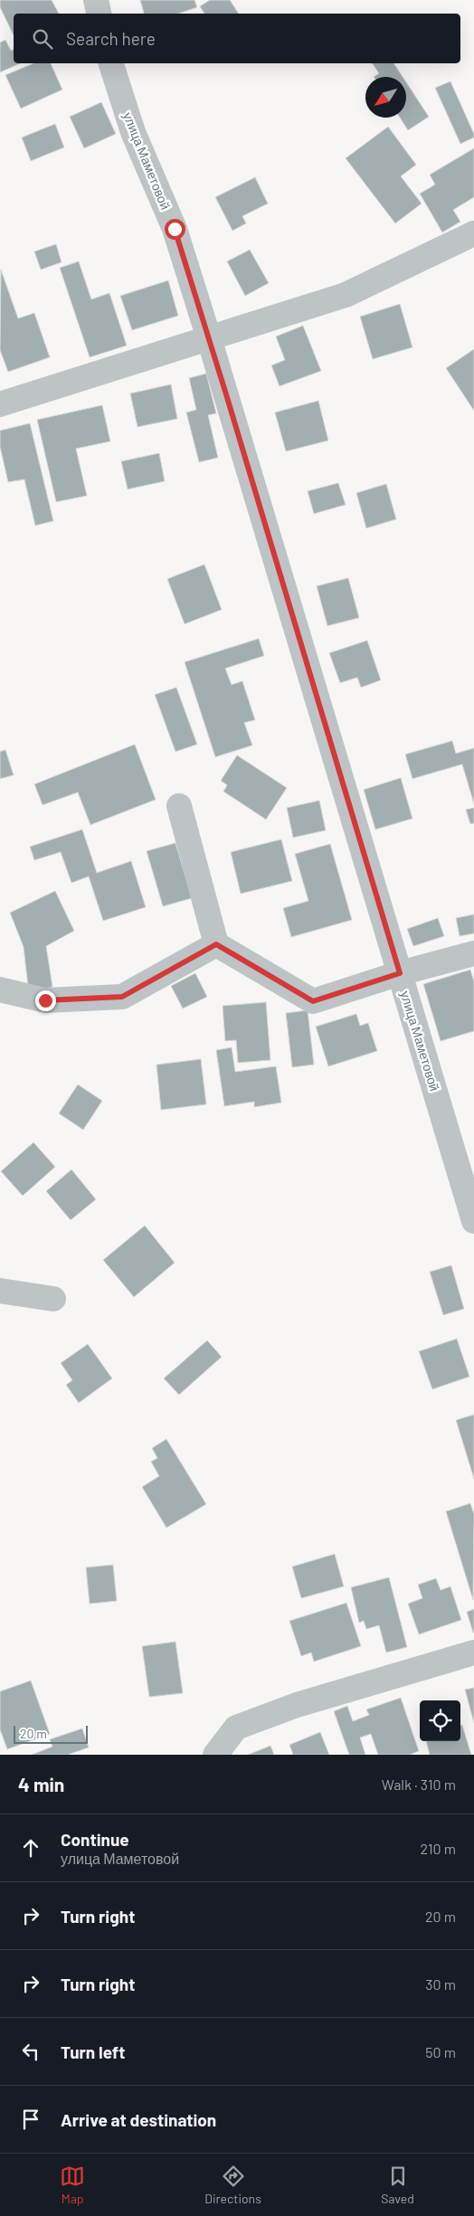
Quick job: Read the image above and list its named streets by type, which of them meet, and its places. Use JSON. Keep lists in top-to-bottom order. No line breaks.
{"streets":{"street":["улица Маметовой"]},"scale_bar":"20 m","north":"bottom left","page":{"search":"Search here","scale":"20 m","heading":["4 min","Walk · 310 m"],"list":[["Continue","улица Маметовой","210 m"],["Turn right","20 m"],["Turn right","30 m"],["Turn left","50 m"],"Arrive at destination"],"nav":["Map","Directions","Saved"]}}
